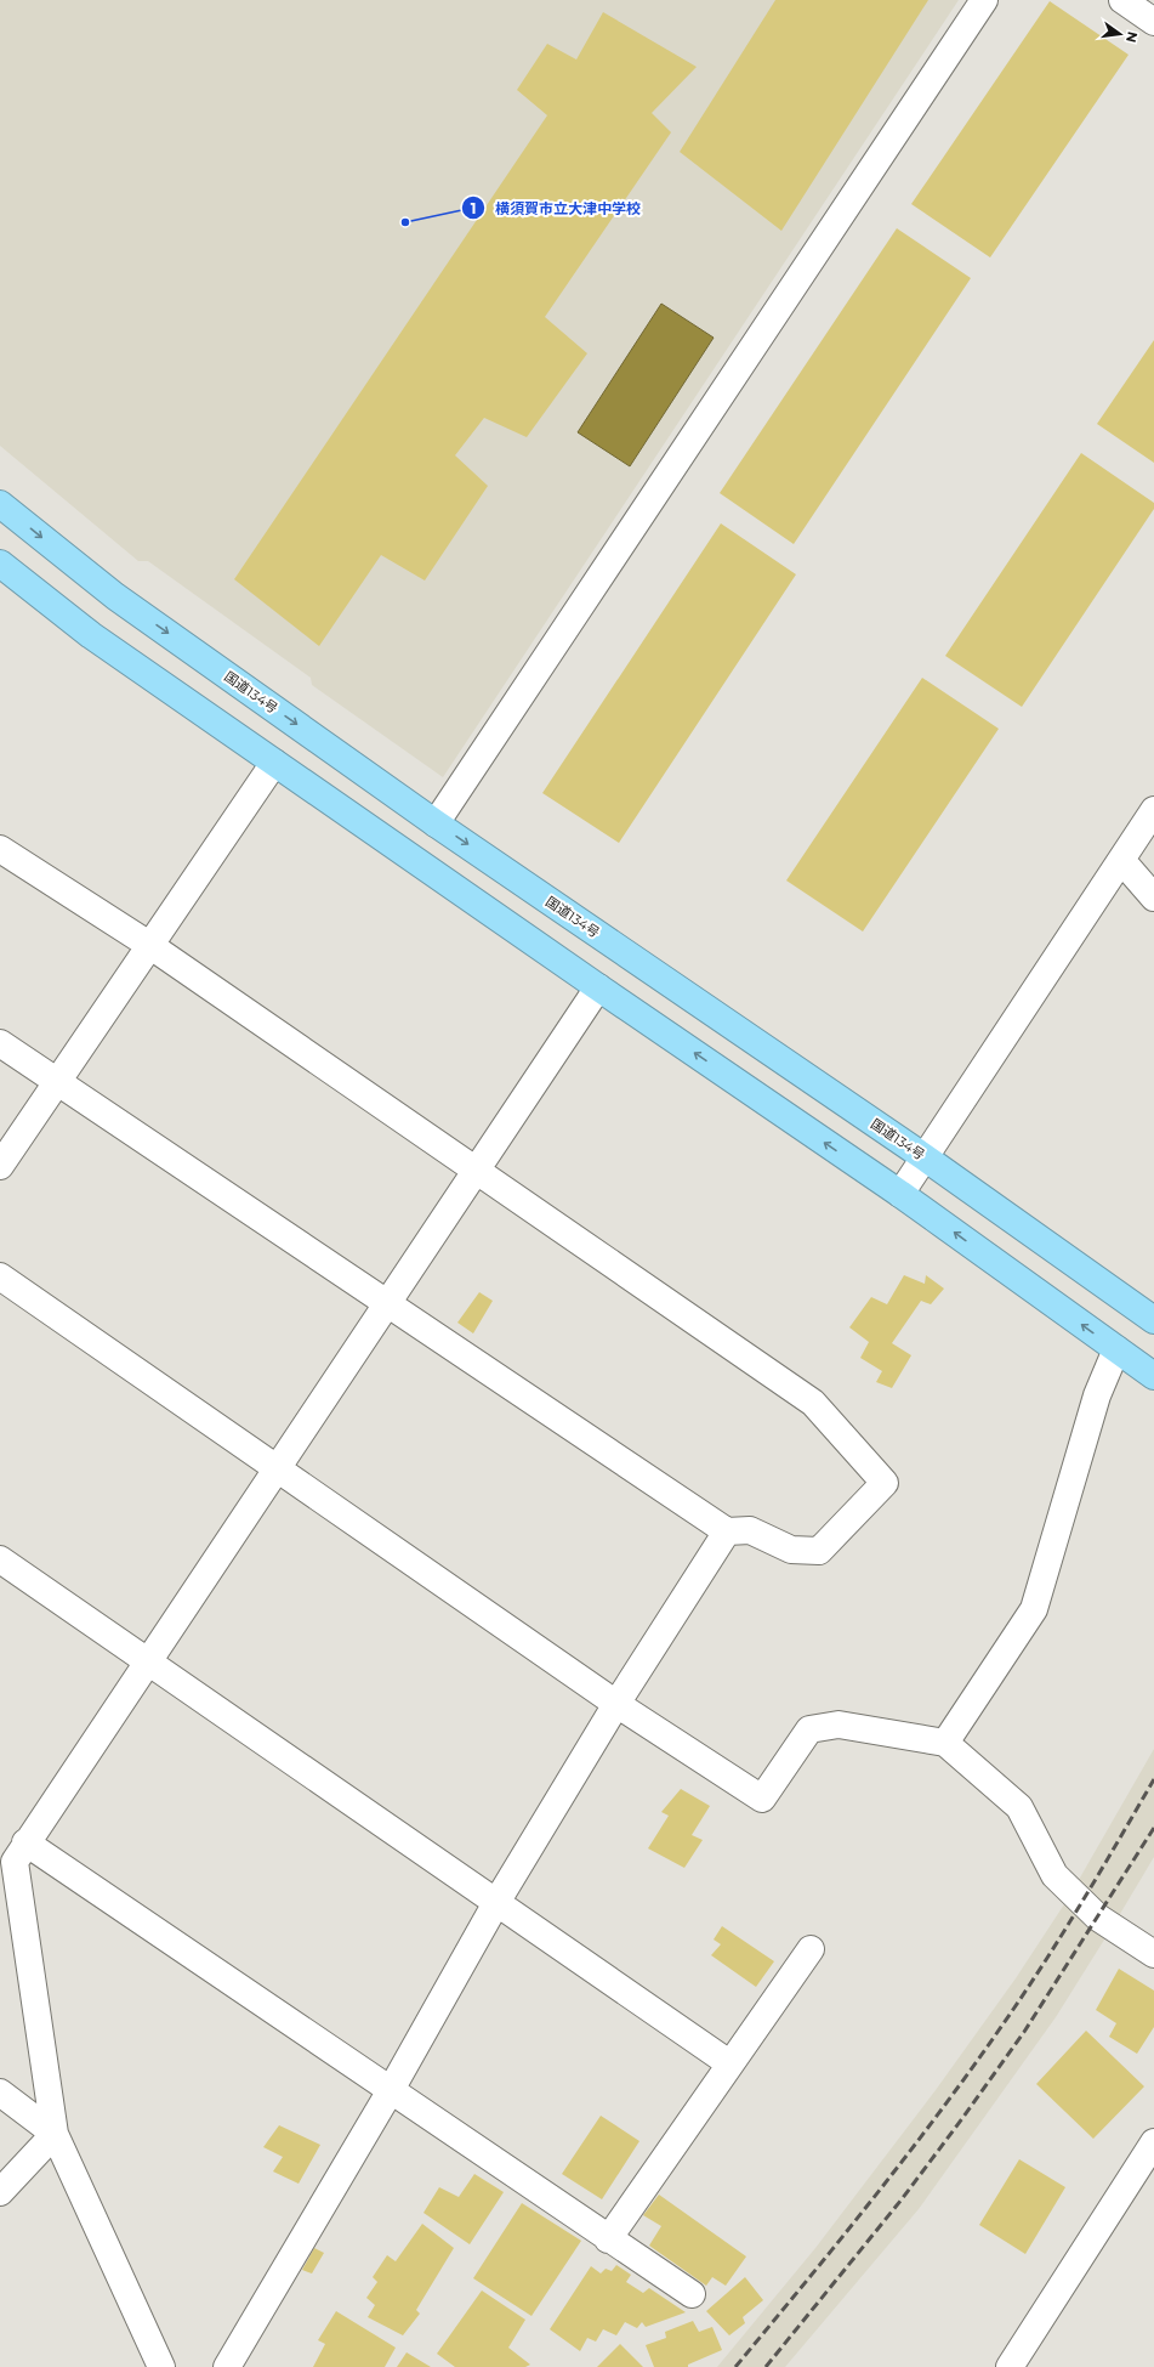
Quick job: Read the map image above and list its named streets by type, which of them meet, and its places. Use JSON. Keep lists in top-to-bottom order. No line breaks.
{"streets":{"highway":["国道134号"]},"places":["横須賀市立大津中学校"],"north":"right"}
